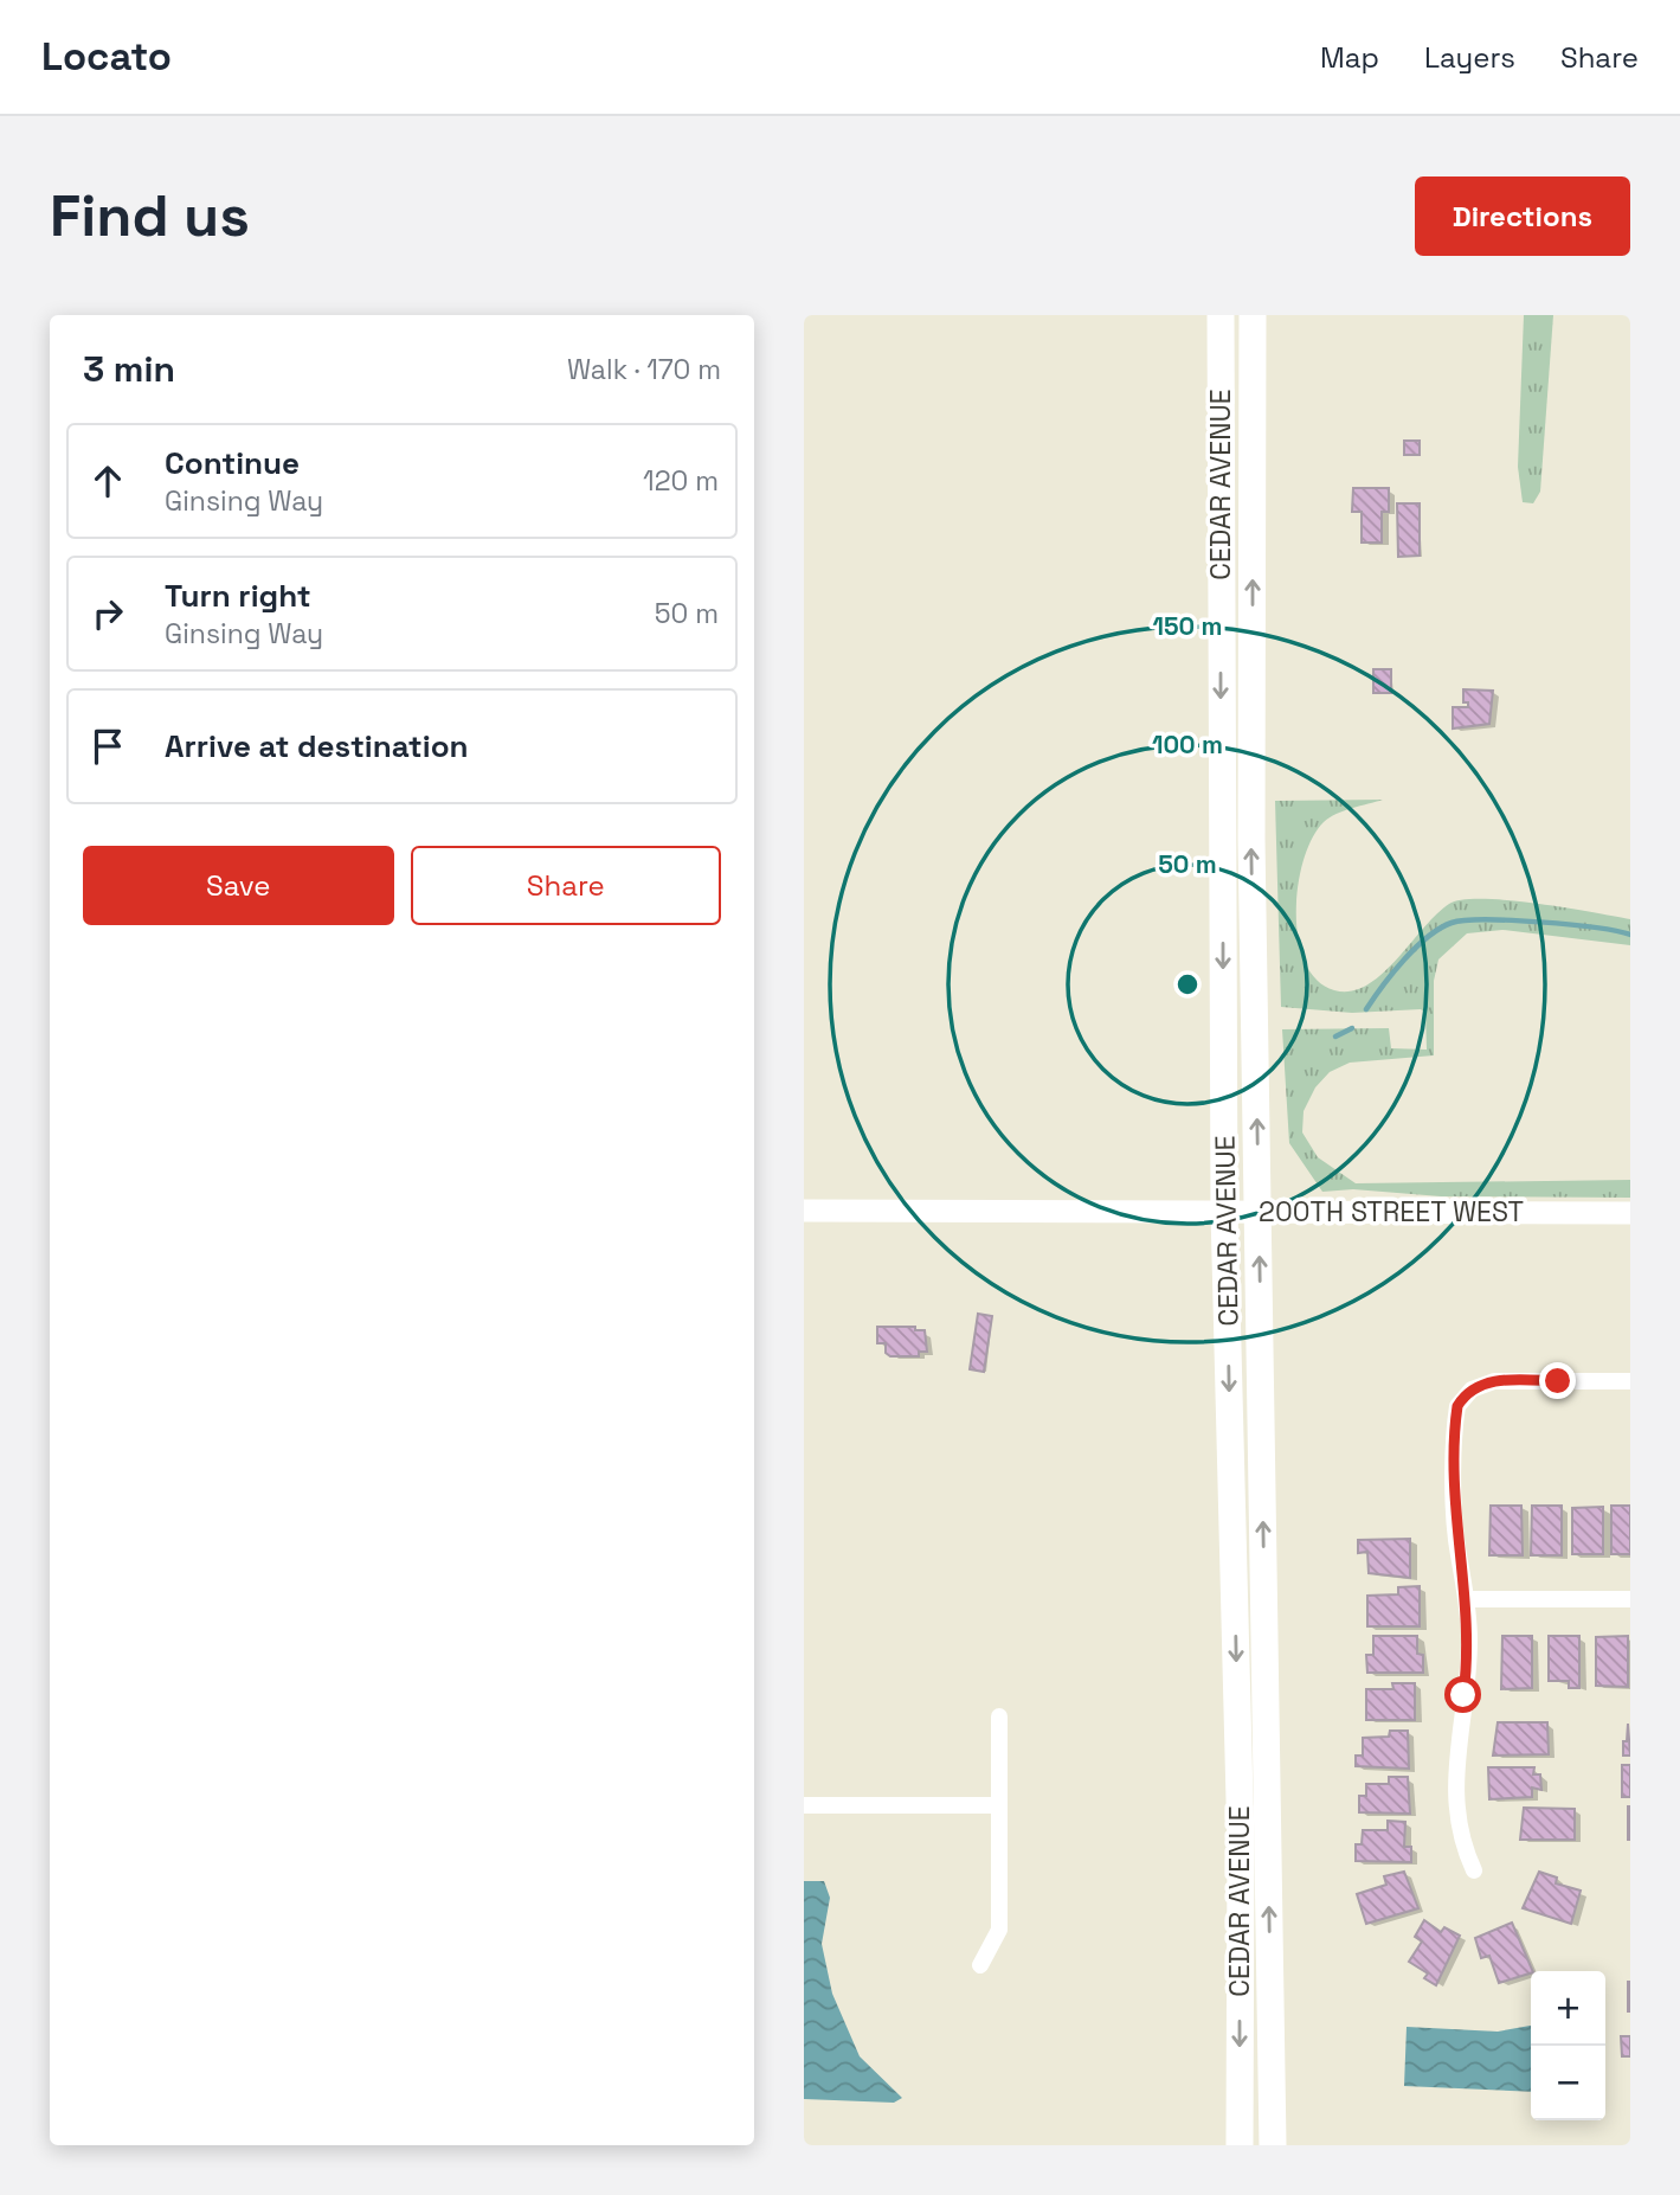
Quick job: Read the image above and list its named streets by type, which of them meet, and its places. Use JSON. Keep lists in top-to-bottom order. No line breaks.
{"streets":{"main road":["CEDAR AVENUE"],"street":["200TH STREET WEST"]},"crossings":[["CEDAR AVENUE","200TH STREET WEST"]],"page":{"header":"Locato","nav":["Map","Layers","Share"],"buttons":["Directions",["Save","Share"]],"title":"Find us","heading":["3 min","Walk · 170 m"],"list":[["Continue","Ginsing Way","120 m"],["Turn right","Ginsing Way","50 m"],"Arrive at destination"],"map_buttons":["+","−"]},"rings":["150 m","100 m","50 m"]}
